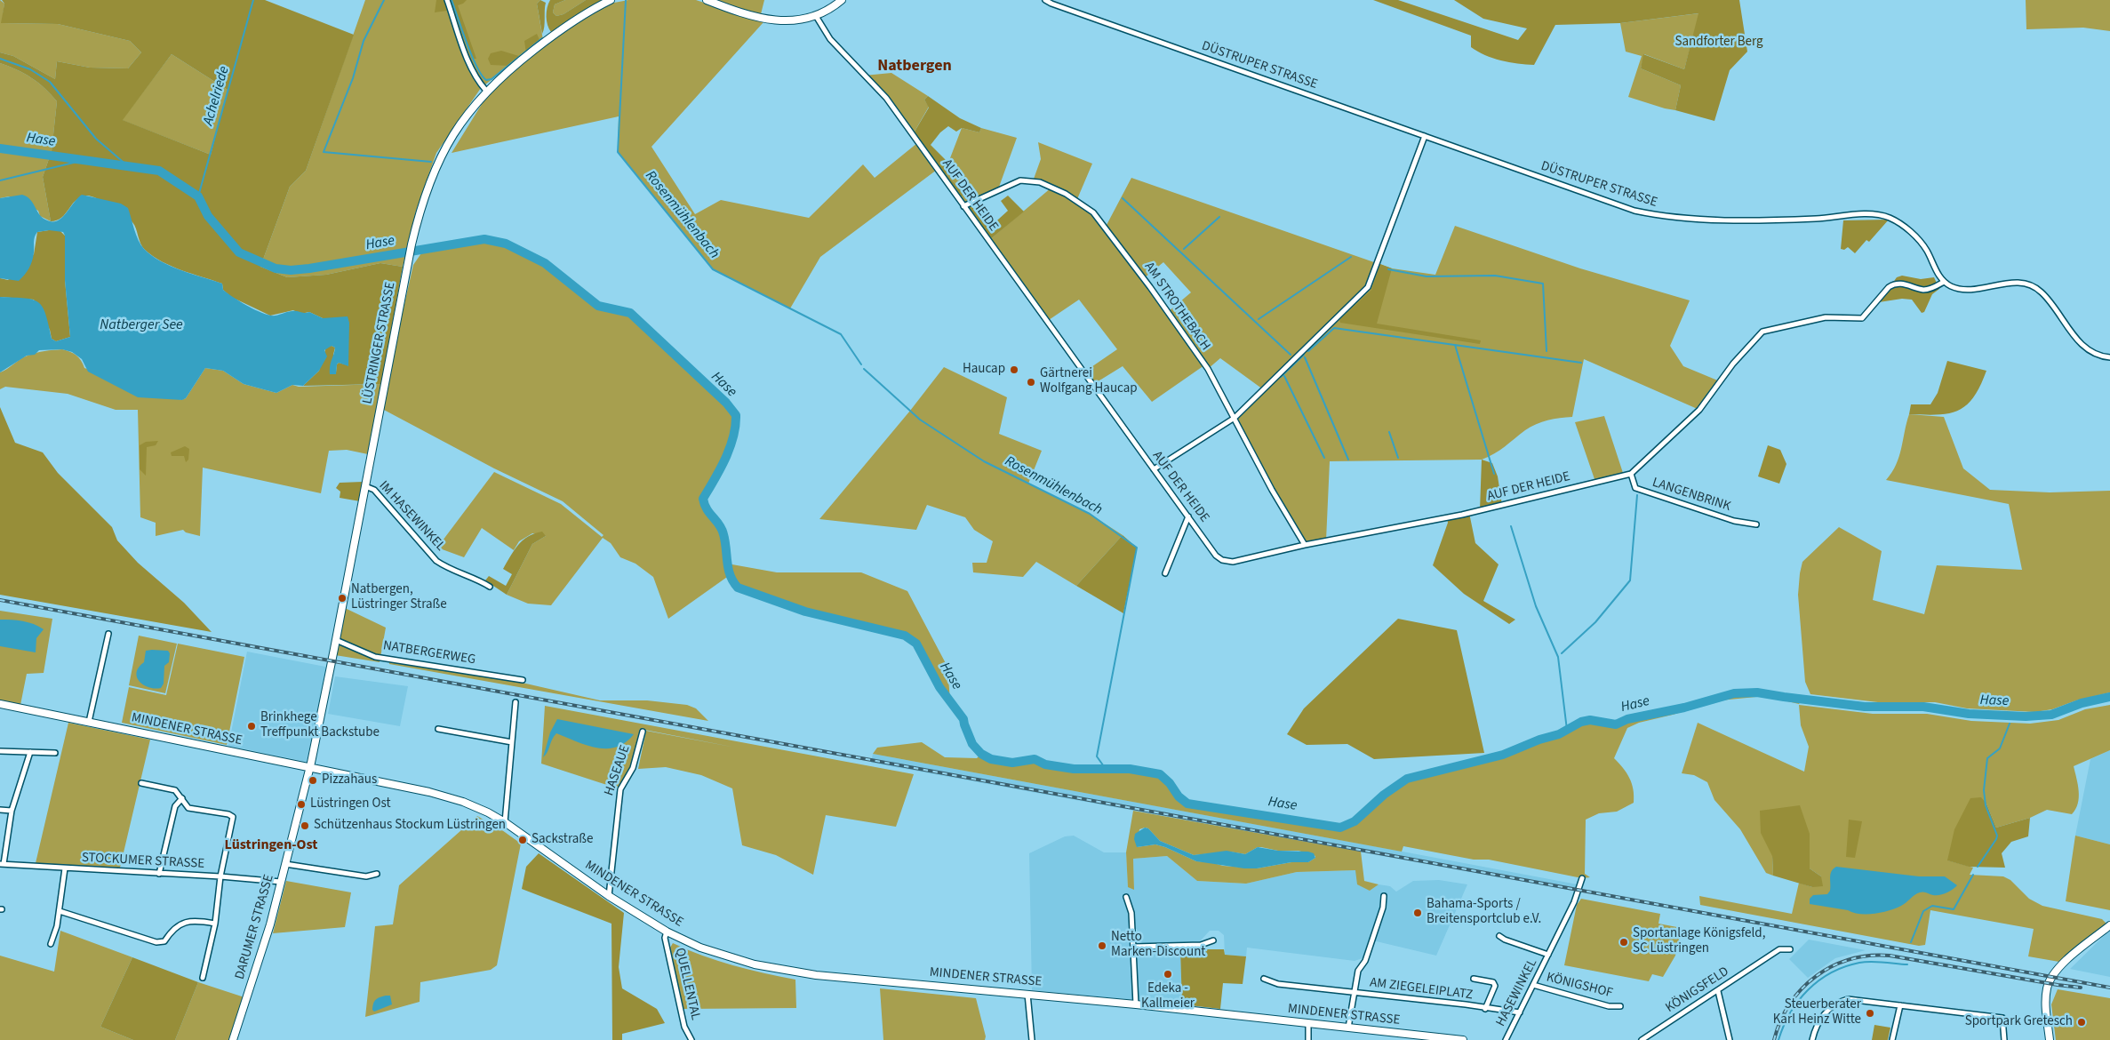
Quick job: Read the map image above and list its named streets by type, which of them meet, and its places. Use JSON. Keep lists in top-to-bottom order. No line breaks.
{"streets":{"main road":["LÜSTRINGER STRASSE","MINDENER STRASSE","DARUMER STRASSE"],"street":["DÜSTRUPER STRASSE","AUF DER HEIDE","AM STROTHEBACH","LANGENBRINK","IM HASEWINKEL","NATBERGERWEG","HASEAUE","STOCKUMER STRASSE","QUELLENTAL","KÖNIGSHOF","AM ZIEGELEIPLATZ","KÖNIGSFELD","HASEWINKEL"]},"crossings":[["DÜSTRUPER STRASSE","AUF DER HEIDE"],["AUF DER HEIDE","AM STROTHEBACH"],["AUF DER HEIDE","LANGENBRINK"],["LÜSTRINGER STRASSE","IM HASEWINKEL"],["LÜSTRINGER STRASSE","NATBERGERWEG"],["LÜSTRINGER STRASSE","MINDENER STRASSE"],["LÜSTRINGER STRASSE","DARUMER STRASSE"],["MINDENER STRASSE","HASEAUE"],["MINDENER STRASSE","DARUMER STRASSE"],["MINDENER STRASSE","QUELLENTAL"],["STOCKUMER STRASSE","DARUMER STRASSE"],["KÖNIGSHOF","HASEWINKEL"],["AM ZIEGELEIPLATZ","HASEWINKEL"]],"districts":["Natbergen","Lüstringen-Ost"],"water":["Achelriede","Hase","Rosenmühlenbach","Natberger See"],"parks":["Sandforter Berg"],"places":["Haucap","Gärtnerei Wolfgang Haucap","Natbergen, Lüstringer Straße","Brinkhege Treffpunkt Backstube","Pizzahaus","Lüstringen Ost","Schützenhaus Stockum Lüstringen","Sackstraße","Bahama-Sports / Breitensportclub e.V.","Sportanlage Königsfeld, SC Lüstringen","Netto Marken-Discount","Edeka - Kallmeier","Steuerberater Karl Heinz Witte","Sportpark Gretesch"]}
